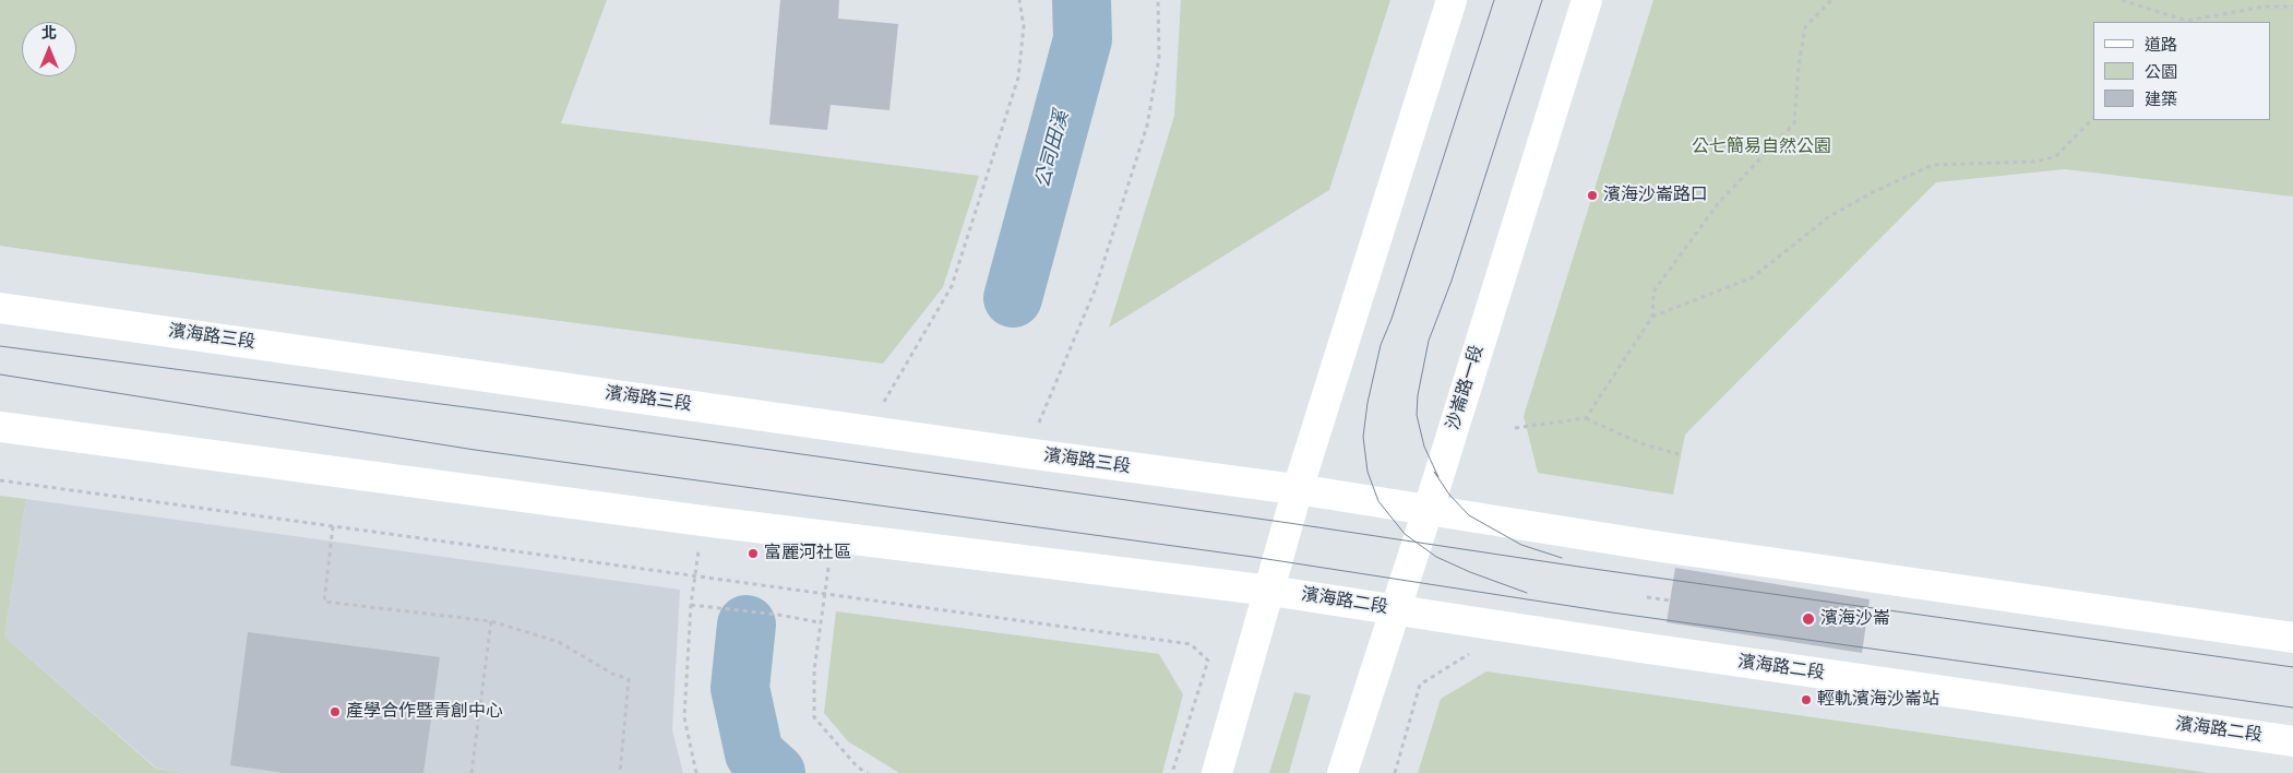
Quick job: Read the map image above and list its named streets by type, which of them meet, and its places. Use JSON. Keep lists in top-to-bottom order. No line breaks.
{"streets":{"street":["濱海路三段","沙崙路一段","濱海路二段"]},"crossings":[["濱海路三段","沙崙路一段"],["沙崙路一段","濱海路二段"]],"water":["公司田溪"],"parks":["公七簡易自然公園"],"places":["濱海沙崙路口","富麗河社區","濱海沙崙","輕軌濱海沙崙站","產學合作暨青創中心"],"legend":["道路","公園","建築"],"north":"top"}
